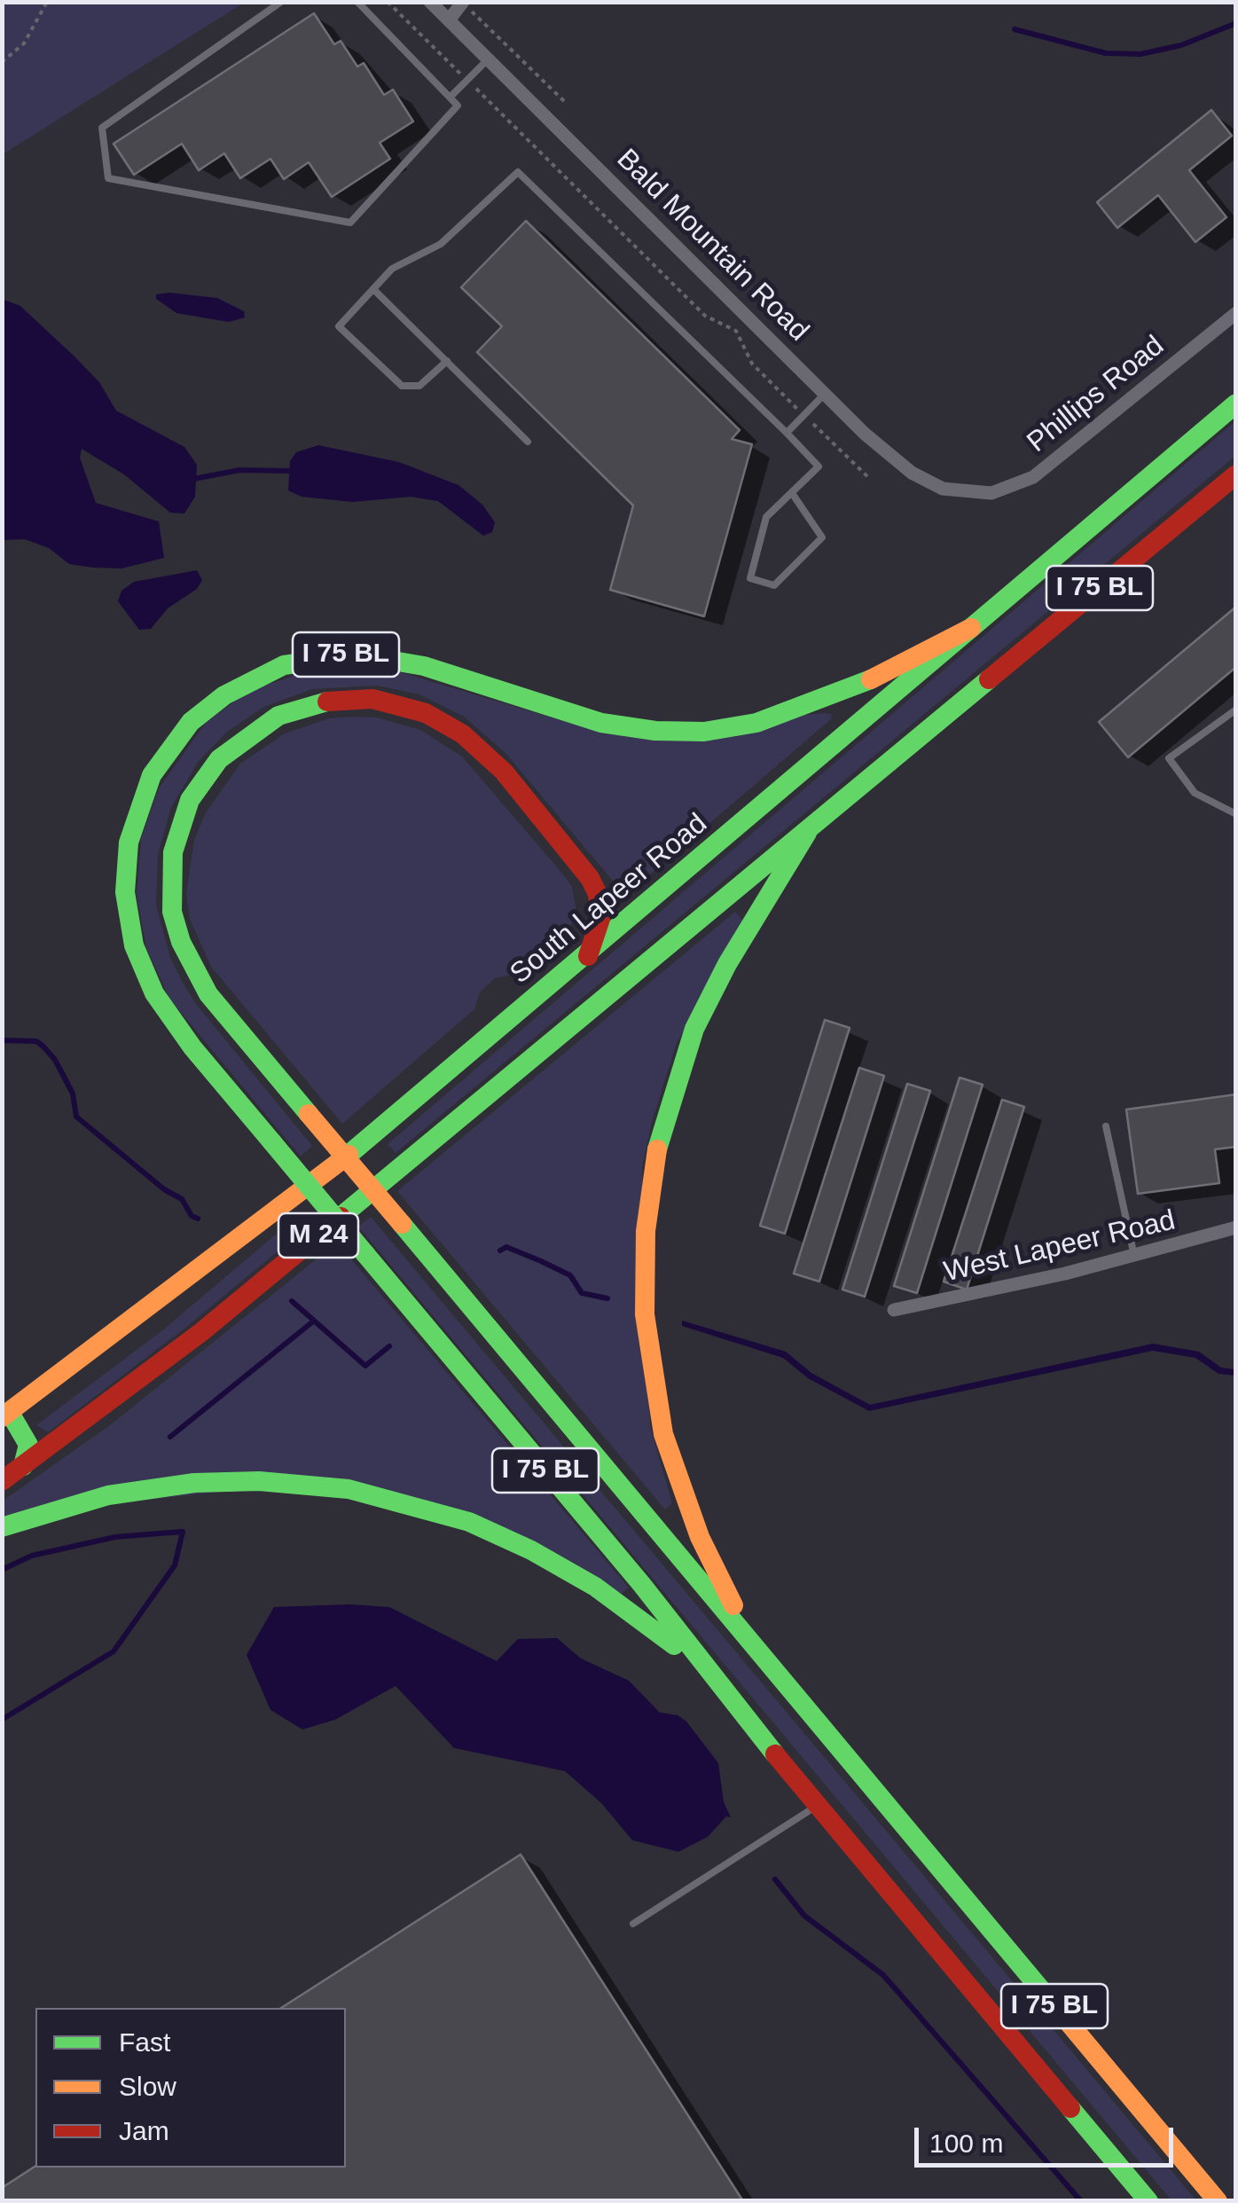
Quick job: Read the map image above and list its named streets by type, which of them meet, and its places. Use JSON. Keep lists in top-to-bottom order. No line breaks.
{"streets":{"main road":["I 75 BL","South Lapeer Road","M 24"],"street":["Bald Mountain Road","Phillips Road","West Lapeer Road"]},"crossings":[["Bald Mountain Road","Phillips Road"],["I 75 BL","South Lapeer Road"],["I 75 BL","M 24"]],"legend":["Fast","Slow","Jam"],"scale_bar":"100 m"}
